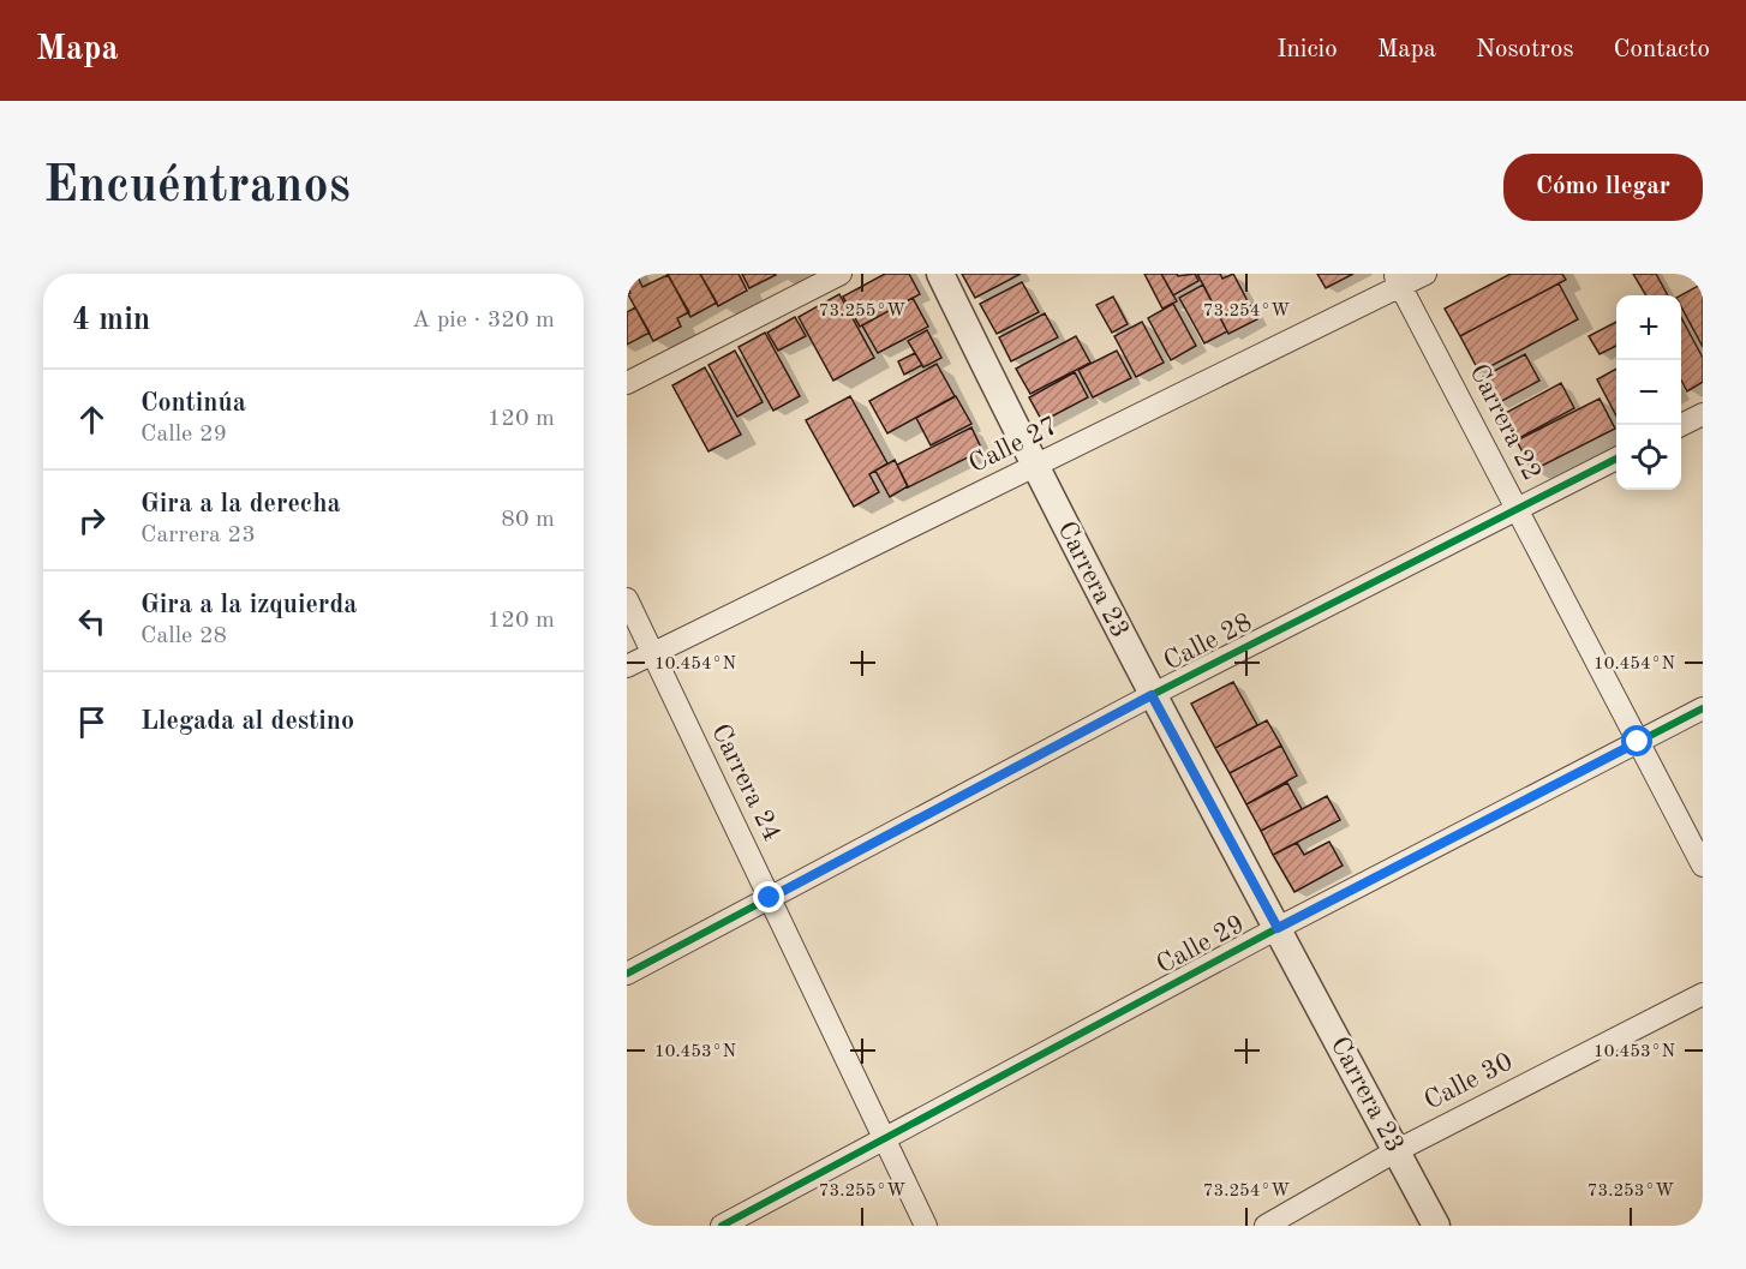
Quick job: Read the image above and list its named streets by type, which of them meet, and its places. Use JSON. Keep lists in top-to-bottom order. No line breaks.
{"streets":{"street":["Carrera 22","Calle 27","Carrera 23","Calle 28","Carrera 24","Calle 29","Calle 30"]},"crossings":[["Carrera 22","Calle 27"],["Carrera 22","Calle 28"],["Carrera 22","Calle 29"],["Calle 27","Carrera 23"],["Calle 27","Carrera 24"],["Carrera 23","Calle 28"],["Carrera 23","Calle 29"],["Carrera 23","Calle 30"],["Calle 28","Carrera 24"],["Carrera 24","Calle 29"]],"page":{"header":"Mapa","nav":["Inicio","Mapa","Nosotros","Contacto"],"buttons":"Cómo llegar","title":"Encuéntranos","heading":["4 min","A pie · 320 m"],"map_buttons":["+","−"],"list":[["Continúa","Calle 29","120 m"],["Gira a la derecha","Carrera 23","80 m"],["Gira a la izquierda","Calle 28","120 m"],"Llegada al destino"]},"coordinates":["73.255°W","73.254°W","10.454°N","10.453°N","73.253°W"]}
